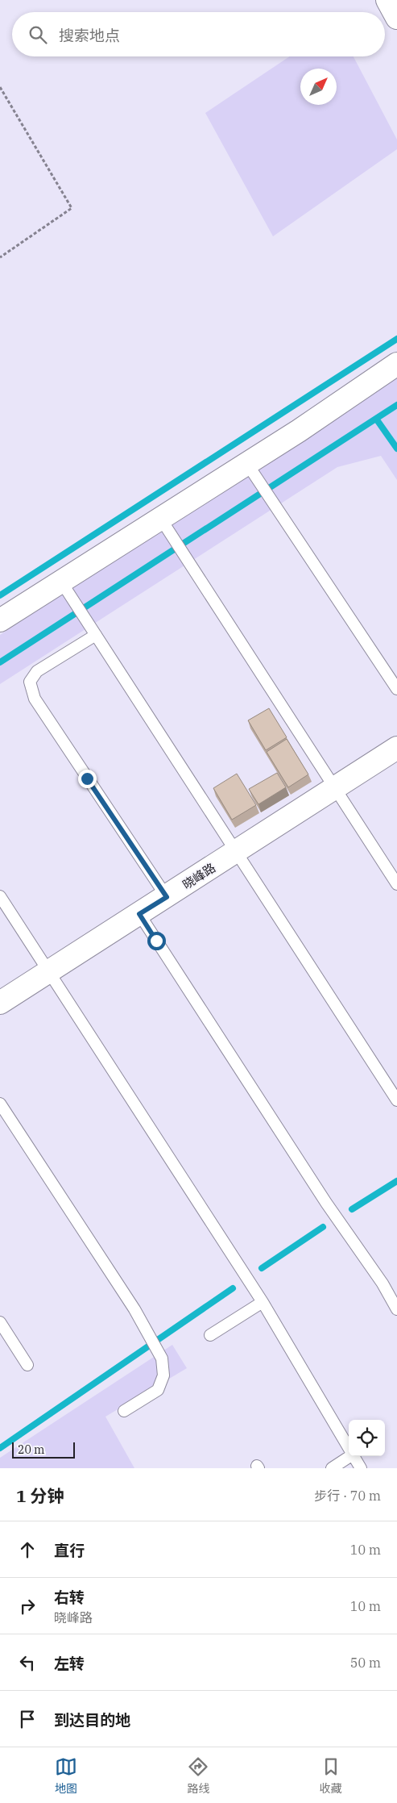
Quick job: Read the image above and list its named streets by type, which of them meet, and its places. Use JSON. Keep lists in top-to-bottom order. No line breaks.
{"streets":{"street":["晓峰路"]},"scale_bar":"20 m","north":"top right","page":{"search":"搜索地点","scale":"20 m","heading":["1 分钟","步行 · 70 m"],"list":[["直行","10 m"],["右转","晓峰路","10 m"],["左转","50 m"],"到达目的地"],"nav":["地图","路线","收藏"]}}
